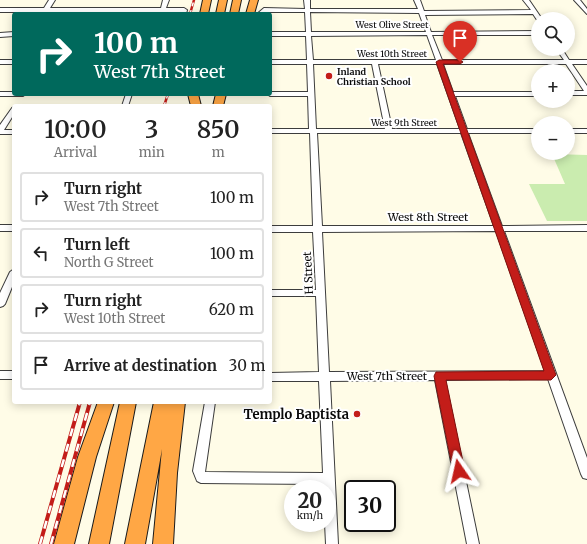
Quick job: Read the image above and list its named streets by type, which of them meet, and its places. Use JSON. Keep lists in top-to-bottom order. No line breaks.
{"streets":{"street":["West Olive Street","West 10th Street","West 9th Street","West 8th Street","H Street","West 7th Street"]},"crossings":[["West Olive Street","H Street"],["West 10th Street","H Street"],["West 9th Street","H Street"],["West 8th Street","H Street"],["H Street","West 7th Street"]],"places":["Inland Christian School","Templo Baptista"],"page":{"map_buttons":["+","−"],"turn":["100 m","West 7th Street"],"eta":["10:00","Arrival","3","min","850","m"],"list":[{"name":"Turn right","note":"West 7th Street","value":"100 m"},{"name":"Turn left","note":"North G Street","value":"100 m"},{"name":"Turn right","note":"West 10th Street","value":"620 m"},{"name":"Arrive at destination","value":"30 m"}],"speed":"20 km/h","limit":"30"}}
